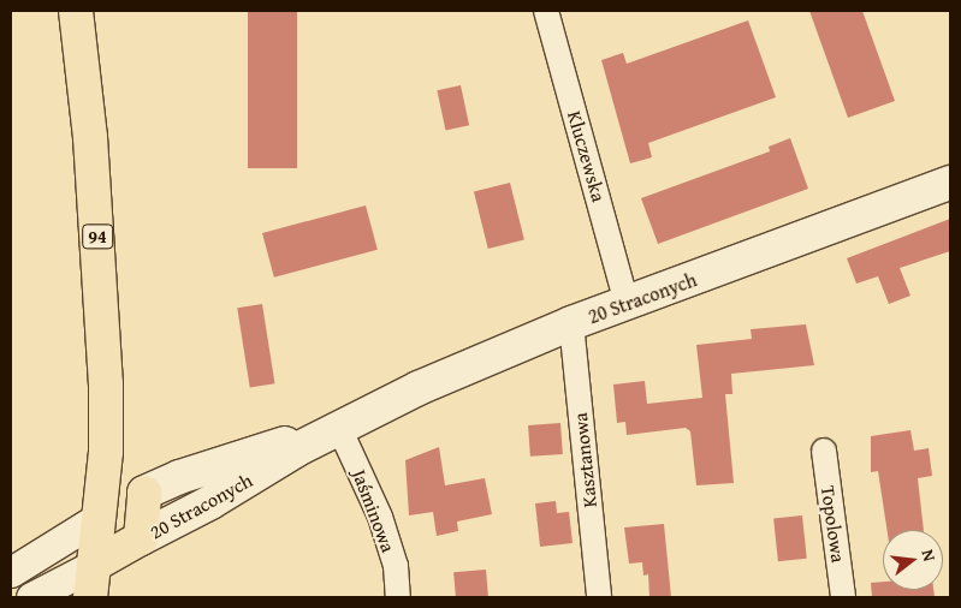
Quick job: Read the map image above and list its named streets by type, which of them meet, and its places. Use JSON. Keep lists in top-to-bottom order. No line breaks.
{"streets":{"main road":["94","20 Straconych"],"street":["Kluczewska","Kasztanowa","Jaśminowa","Topolowa"]},"crossings":[["Kluczewska","20 Straconych"],["94","20 Straconych"],["20 Straconych","Kasztanowa"],["20 Straconych","Jaśminowa"]],"north":"right"}
